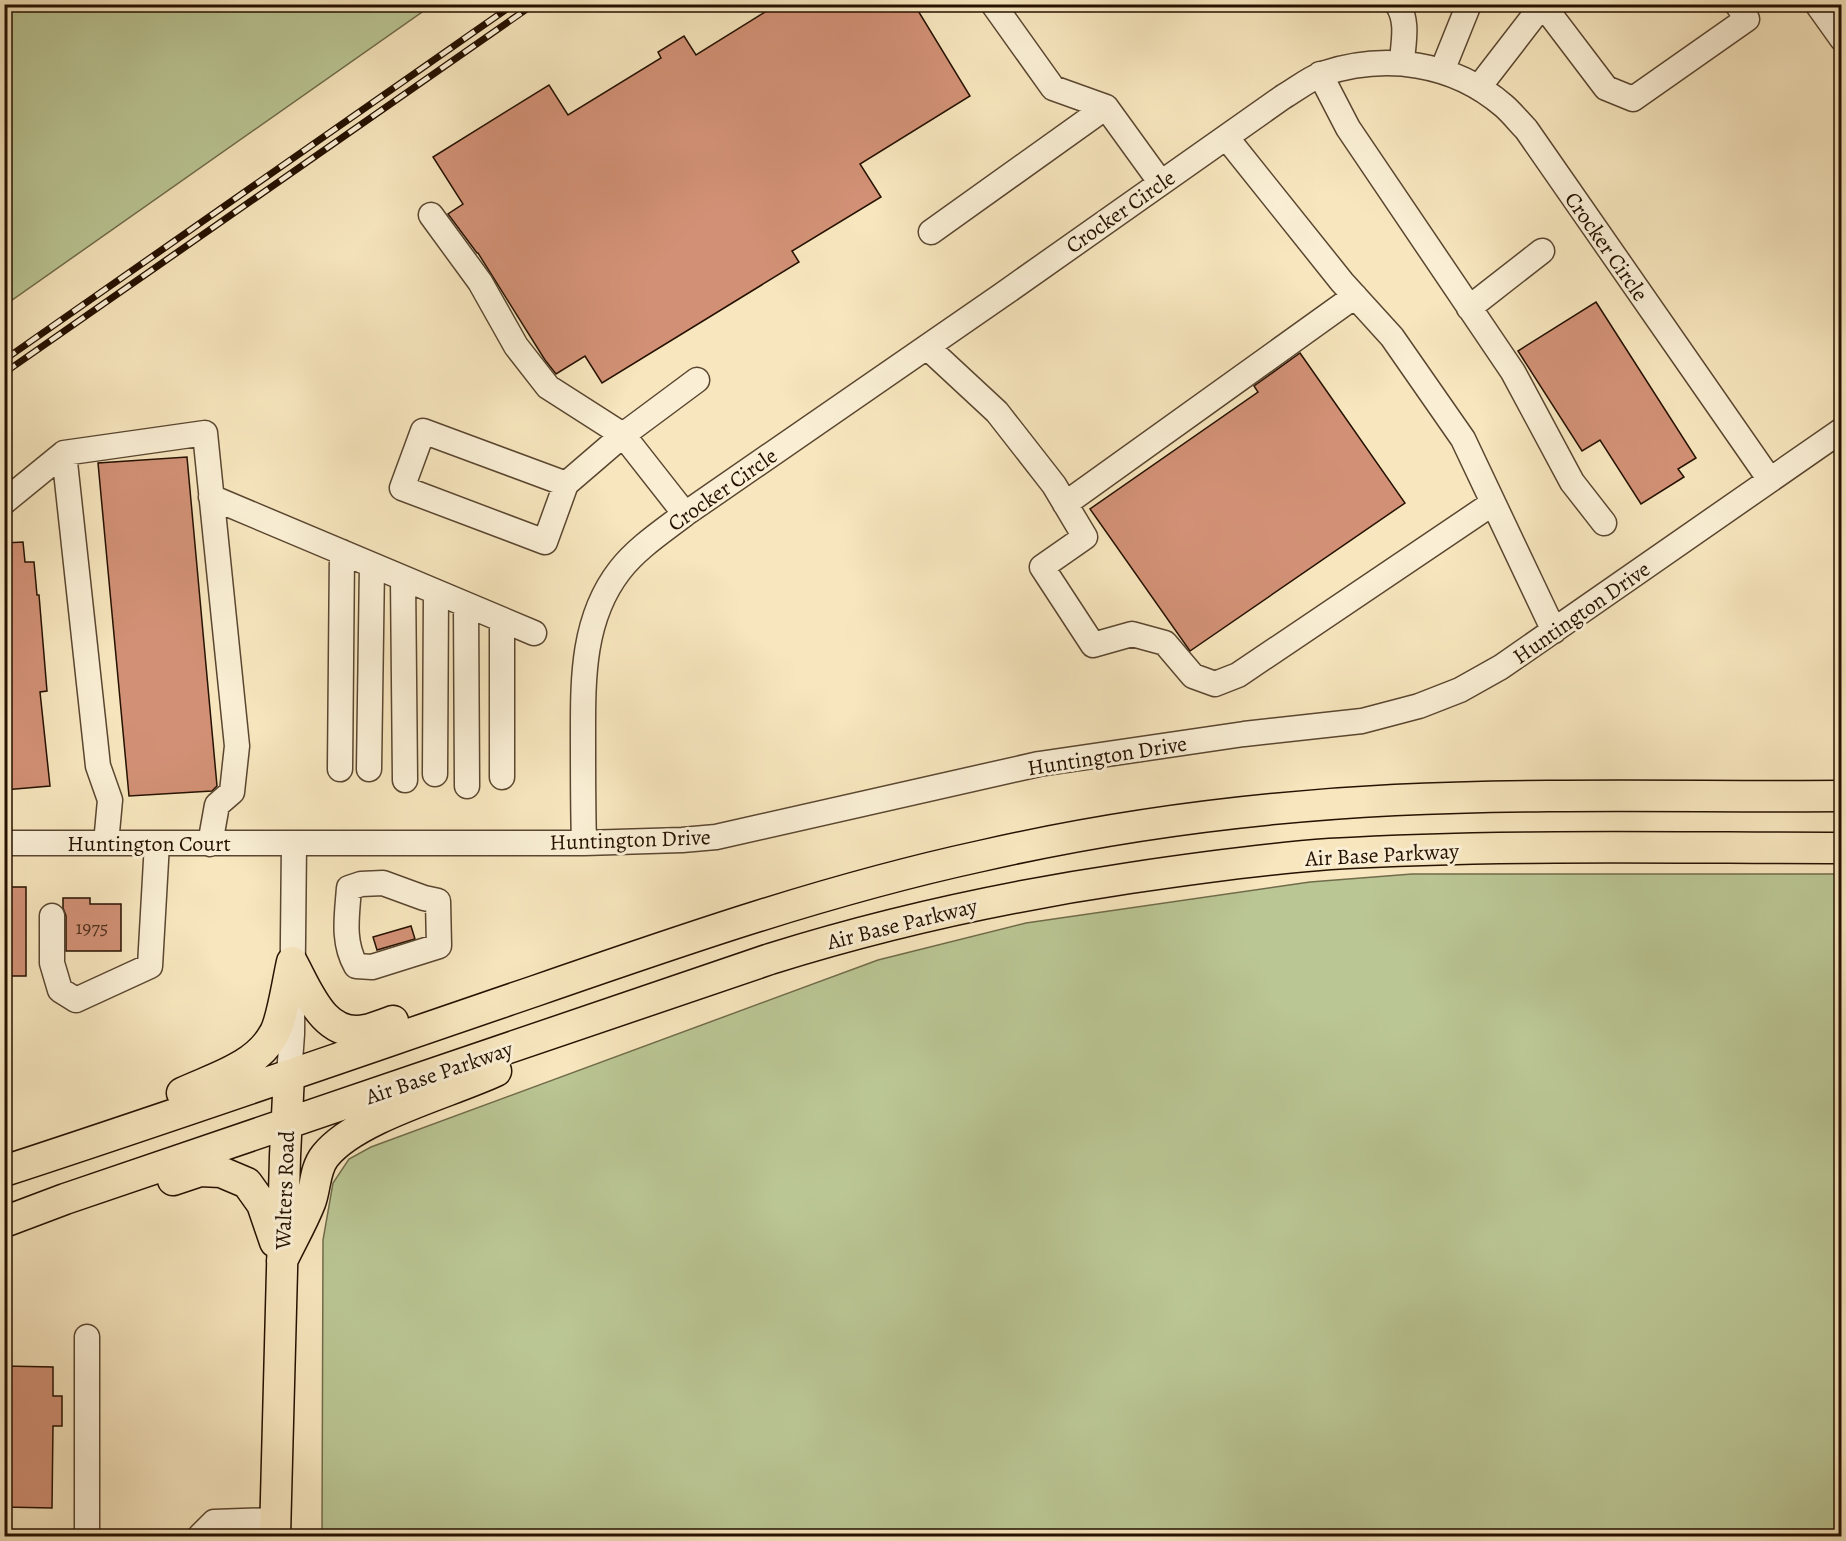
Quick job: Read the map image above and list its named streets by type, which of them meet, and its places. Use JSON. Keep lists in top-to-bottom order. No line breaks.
{"streets":{"main road":["Air Base Parkway","Walters Road"],"street":["Crocker Circle","Huntington Drive","Huntington Court"]},"crossings":[["Crocker Circle","Huntington Drive"],["Huntington Drive","Huntington Court"],["Huntington Drive","Walters Road"],["Huntington Court","Walters Road"],["Air Base Parkway","Walters Road"]],"house_numbers":["1975"]}
